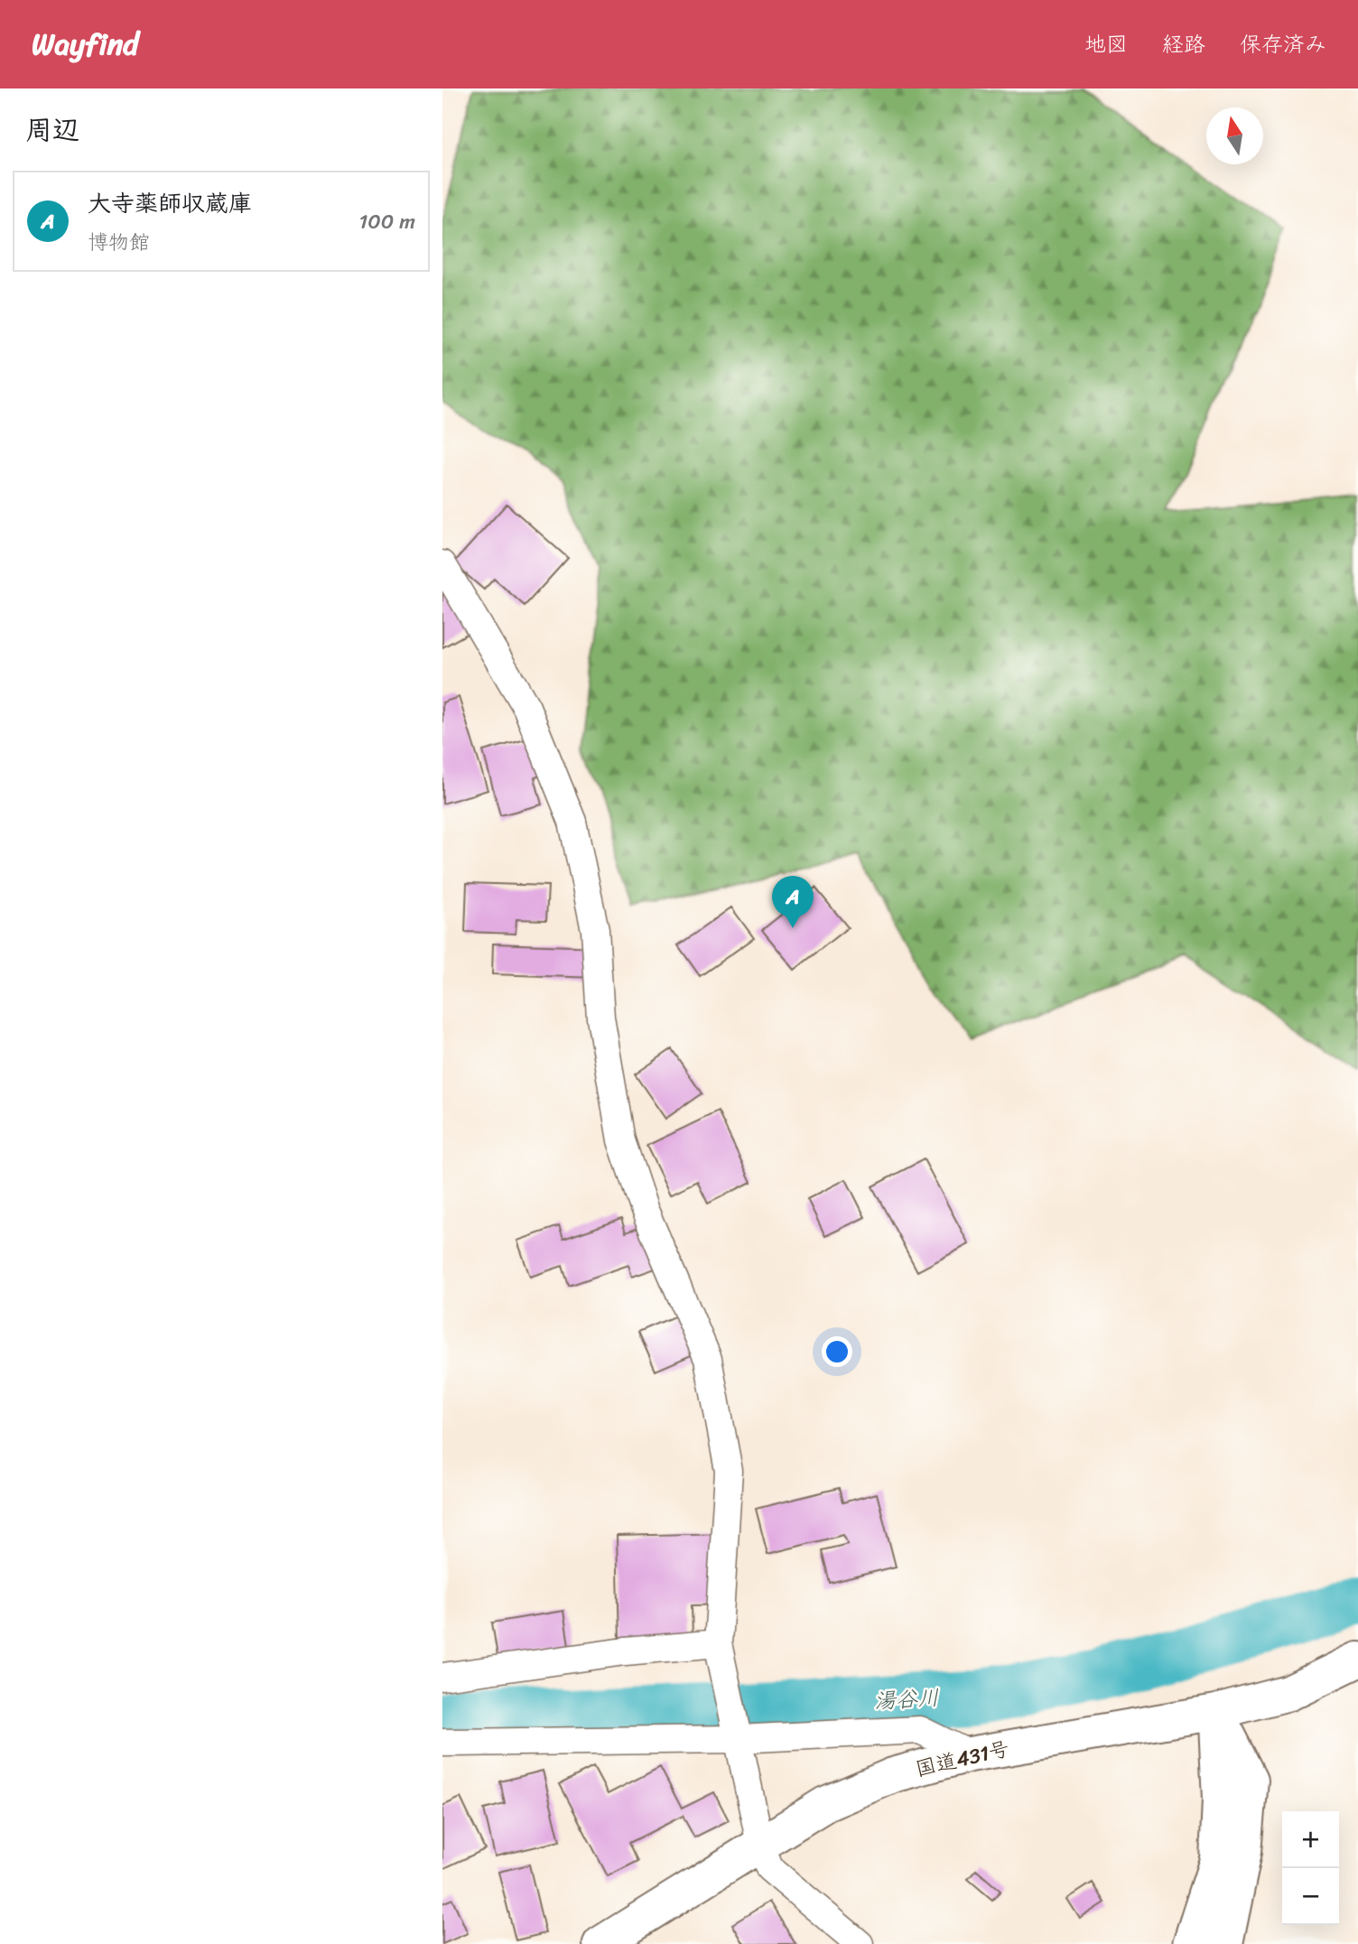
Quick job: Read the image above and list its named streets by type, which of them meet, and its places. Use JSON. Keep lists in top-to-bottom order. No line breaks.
{"streets":{"highway":["国道431号"]},"water":["湯谷川"],"north":"top","page":{"header":"Wayfind","nav":["地図","経路","保存済み"],"heading":"周辺","list":[{"mark":"A","name":"大寺薬師収蔵庫","note":"博物館","value":"100 m"}],"pins":"A","map_buttons":["+","−"]}}
